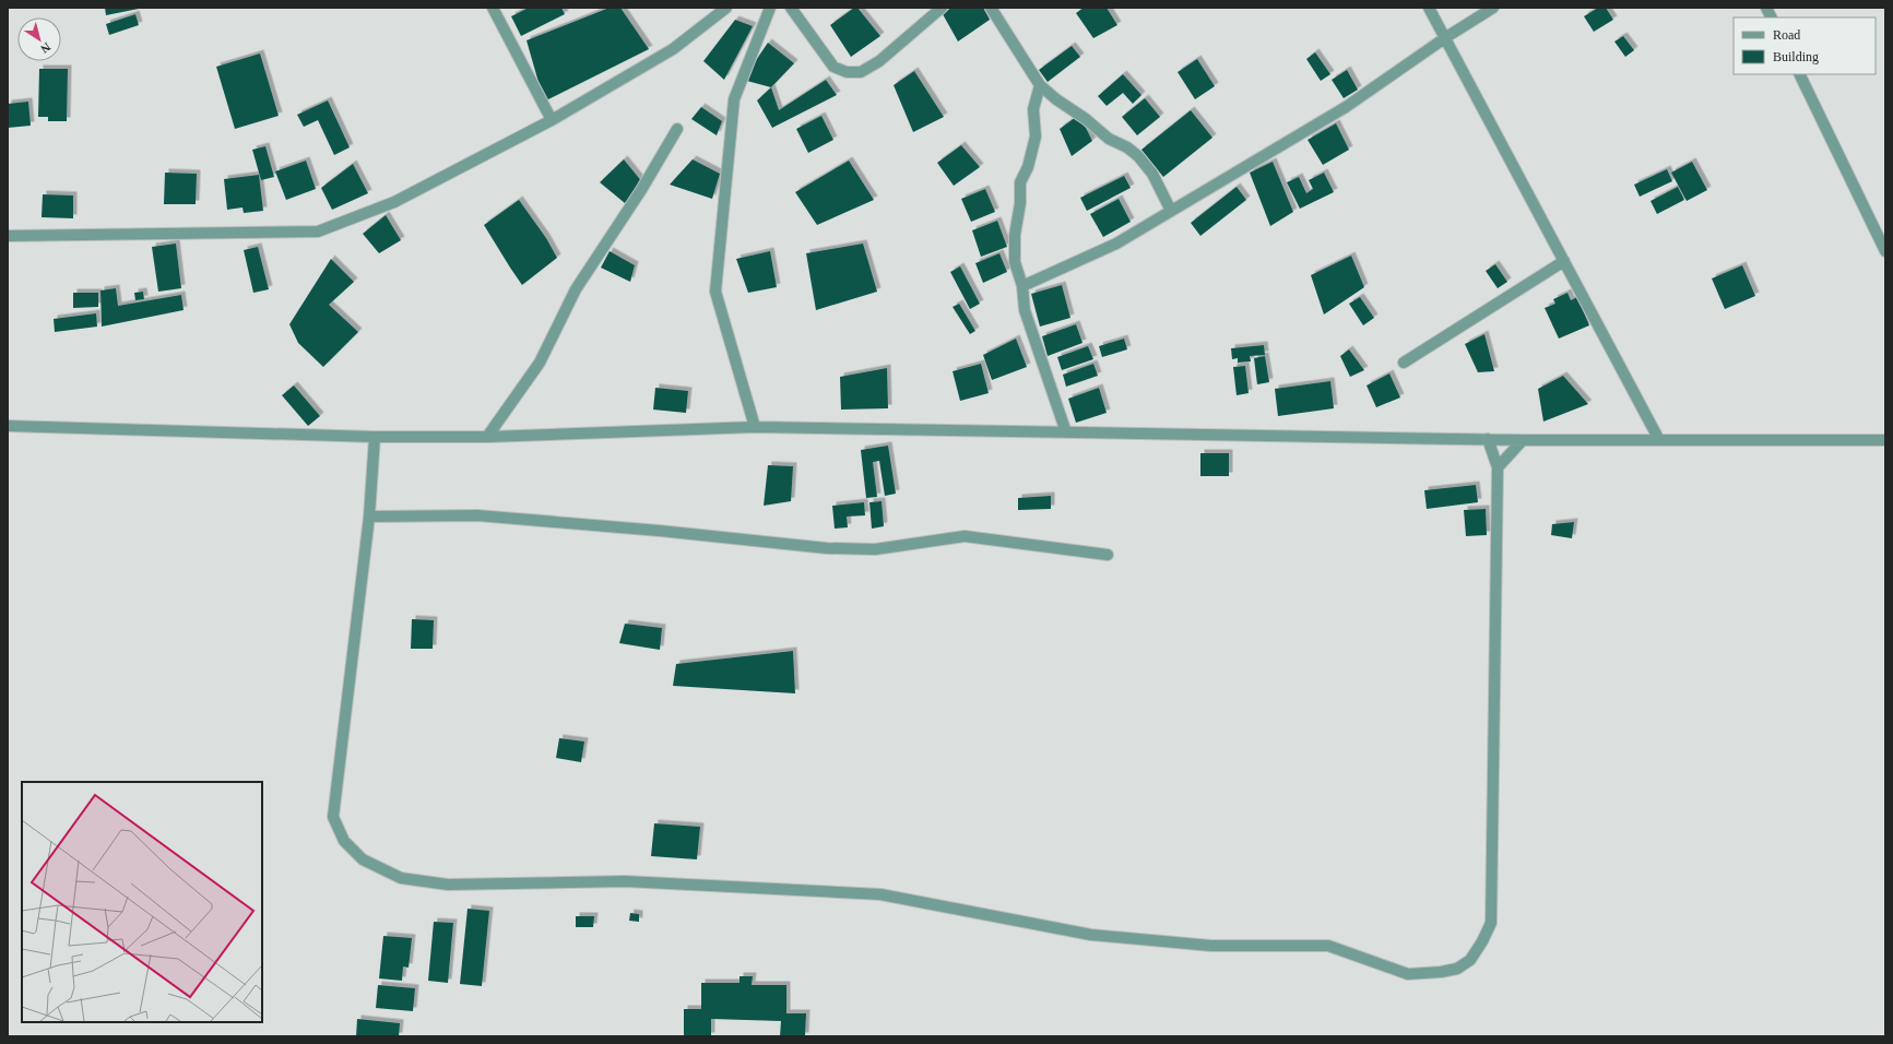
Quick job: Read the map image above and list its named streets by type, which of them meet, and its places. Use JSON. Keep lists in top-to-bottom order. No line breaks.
{"legend":["Road","Building"],"north":"bottom right"}
